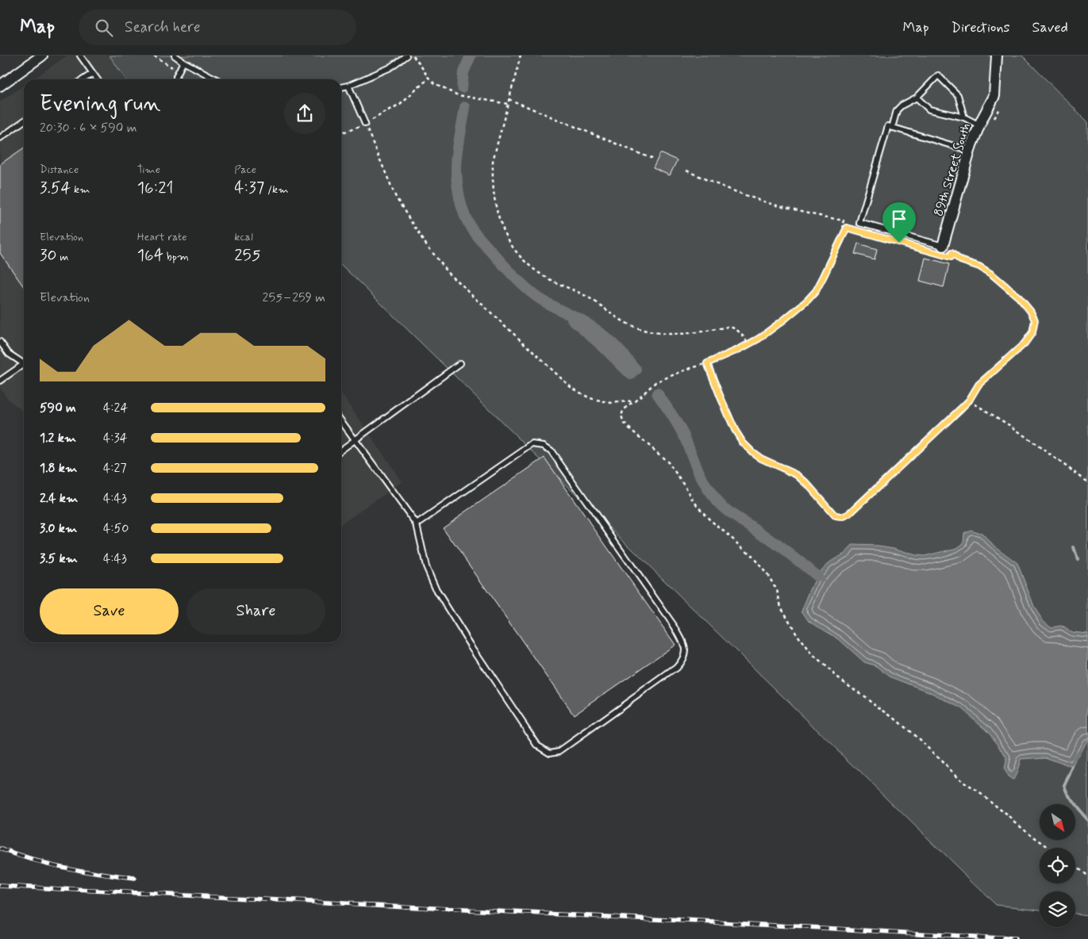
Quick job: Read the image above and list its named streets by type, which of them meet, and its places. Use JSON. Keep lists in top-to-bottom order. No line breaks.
{"streets":{"street":["89th Street South"]},"north":"bottom right","page":{"header":"Map","search":"Search here","nav":["Map","Directions","Saved"],"heading":["Evening run","20:30 · 6 × 590 m"],"stats":[["Distance","3.54 km"],["Time","16:21"],["Pace","4:37 /km"],["Elevation","30 m"],["Heart rate","164 bpm"],["kcal","255"]],"chart":["Elevation","255–259 m"],"list":[{"name":"590 m","note":"4:24"},{"name":"1.2 km","note":"4:34"},{"name":"1.8 km","note":"4:27"},{"name":"2.4 km","note":"4:43"},{"name":"3.0 km","note":"4:50"},{"name":"3.5 km","note":"4:43"}],"buttons":["Save","Share"]}}
